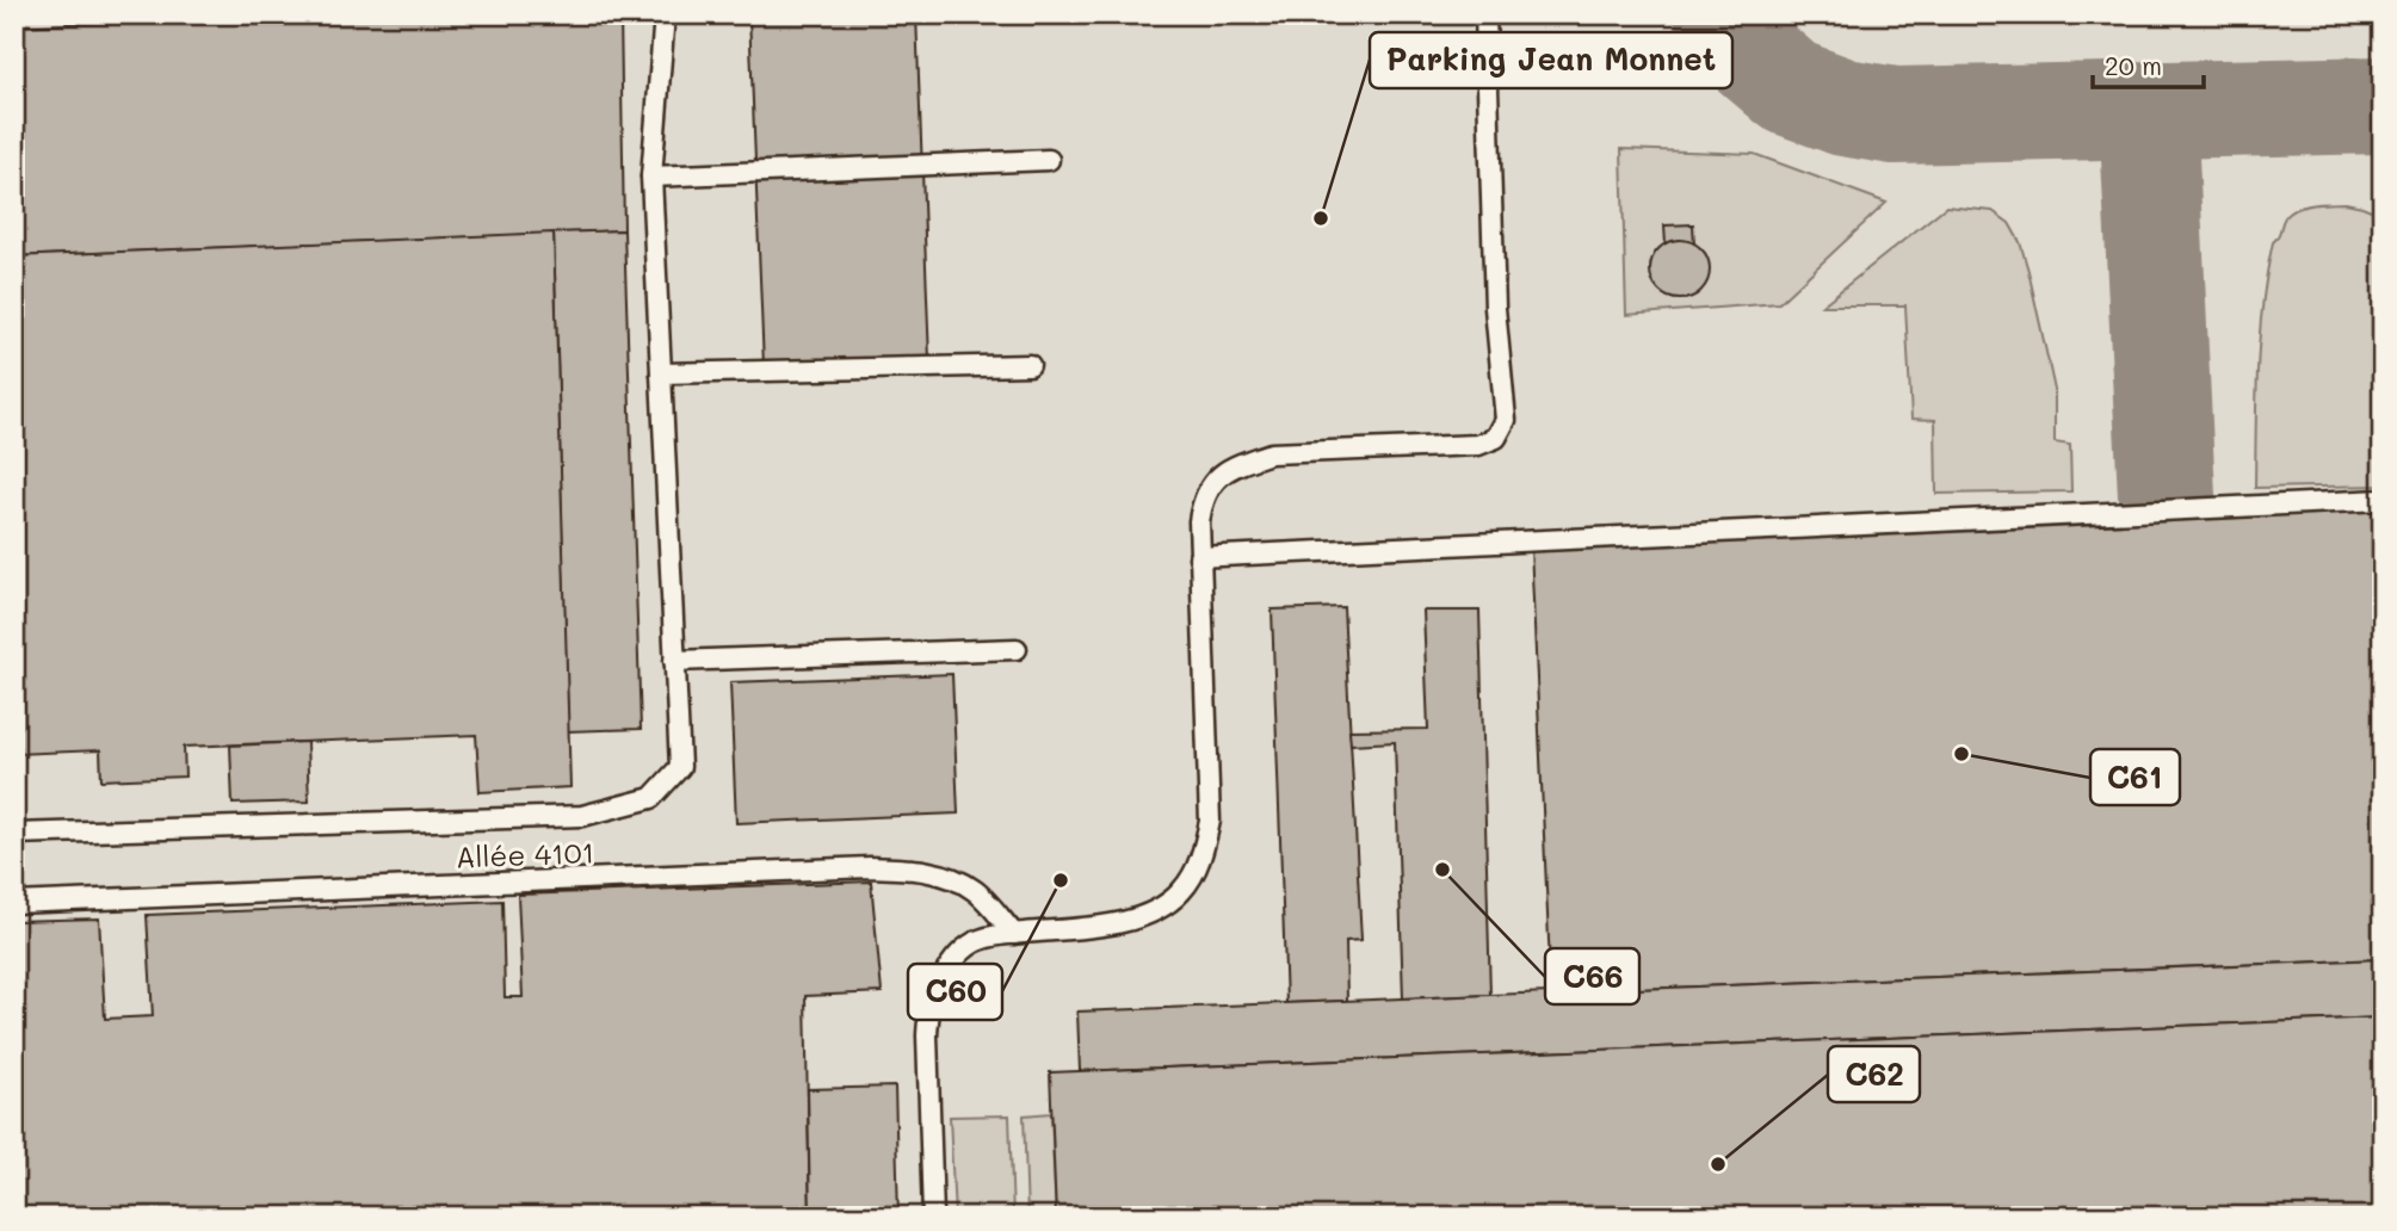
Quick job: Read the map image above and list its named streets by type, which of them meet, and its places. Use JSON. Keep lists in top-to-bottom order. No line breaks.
{"streets":{"lane":["Allée 4101"]},"places":["Parking Jean Monnet","C61","C66","C60","C62"],"scale_bar":"20 m"}
